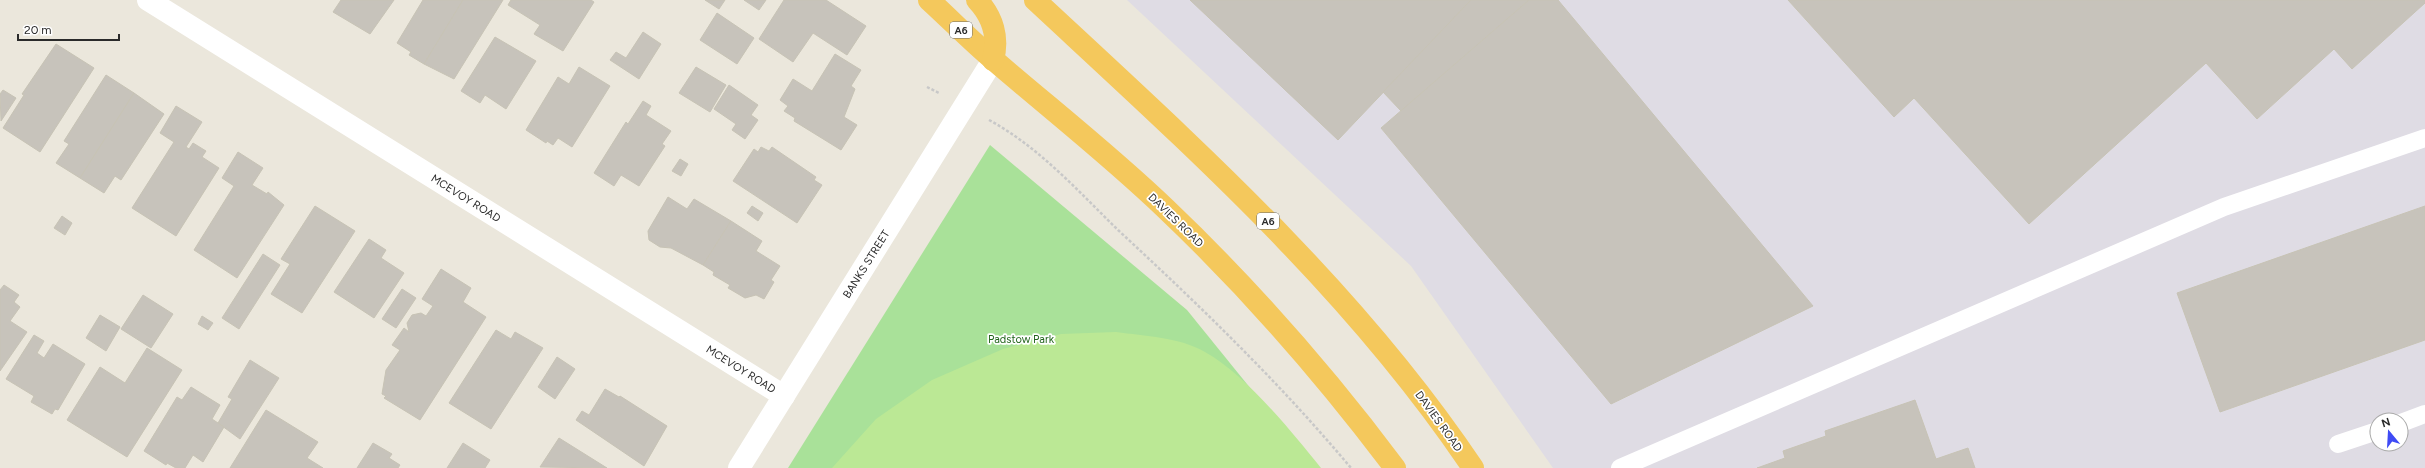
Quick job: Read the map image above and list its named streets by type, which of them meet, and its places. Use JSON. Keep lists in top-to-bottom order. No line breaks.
{"streets":{"highway":["A6","DAVIES ROAD"],"street":["MCEVOY ROAD","BANKS STREET"]},"crossings":[["MCEVOY ROAD","BANKS STREET"],["DAVIES ROAD","BANKS STREET"]],"parks":["Padstow Park"],"scale_bar":"20 m","north":"top"}
